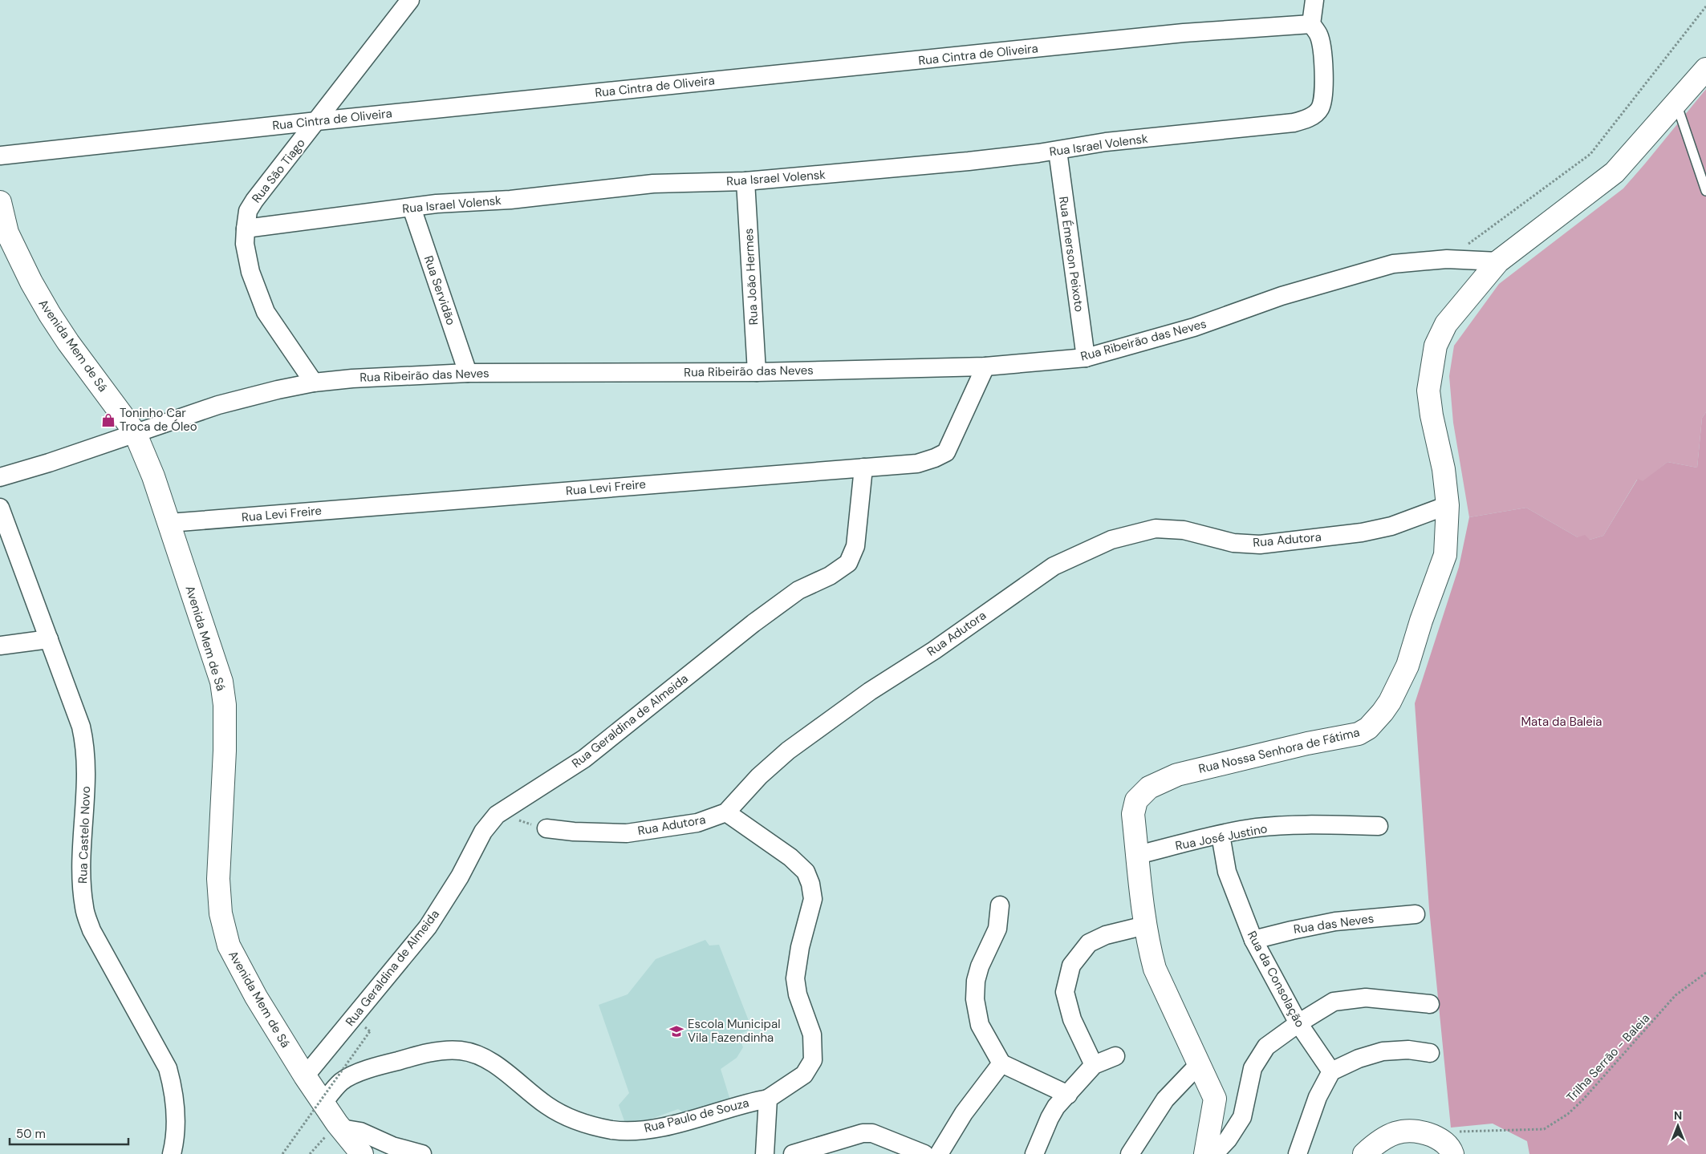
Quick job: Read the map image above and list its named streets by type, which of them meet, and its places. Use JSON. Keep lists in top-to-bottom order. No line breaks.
{"streets":{"street":["Rua Cintra de Oliveira","Rua Israel Volensk","Rua São Tiago","Rua Émerson Peixoto","Rua João Hermes","Rua Servidão","Rua Ribeirão das Neves","Avenida Mem de Sá","Rua Levi Freire","Rua Adutora","Rua Geraldina de Almeida","Rua Nossa Senhora de Fátima","Rua Castelo Novo","Rua José Justino","Rua das Neves","Rua da Consolação","Rua Paulo de Souza"],"path":["Trilha Serrão - Baleia"]},"crossings":[["Rua Cintra de Oliveira","Rua Israel Volensk"],["Rua Cintra de Oliveira","Rua São Tiago"],["Rua Israel Volensk","Rua São Tiago"],["Rua Israel Volensk","Rua Émerson Peixoto"],["Rua Israel Volensk","Rua João Hermes"],["Rua Israel Volensk","Rua Servidão"],["Rua São Tiago","Rua Ribeirão das Neves"],["Rua Émerson Peixoto","Rua Ribeirão das Neves"],["Rua João Hermes","Rua Ribeirão das Neves"],["Rua Servidão","Rua Ribeirão das Neves"],["Rua Ribeirão das Neves","Avenida Mem de Sá"],["Rua Ribeirão das Neves","Rua Levi Freire"],["Rua Ribeirão das Neves","Rua Nossa Senhora de Fátima"],["Avenida Mem de Sá","Rua Levi Freire"],["Avenida Mem de Sá","Rua Geraldina de Almeida"],["Avenida Mem de Sá","Rua Paulo de Souza"],["Rua Levi Freire","Rua Geraldina de Almeida"],["Rua Adutora","Rua Nossa Senhora de Fátima"],["Rua Adutora","Rua Paulo de Souza"],["Rua Nossa Senhora de Fátima","Rua José Justino"],["Rua José Justino","Rua da Consolação"],["Rua das Neves","Rua da Consolação"]],"parks":["Mata da Baleia"],"places":{"shop":["Toninho Car Troca de Óleo"],"school or university":["Escola Municipal Vila Fazendinha"]},"scale_bar":"50 m","north":"top"}
